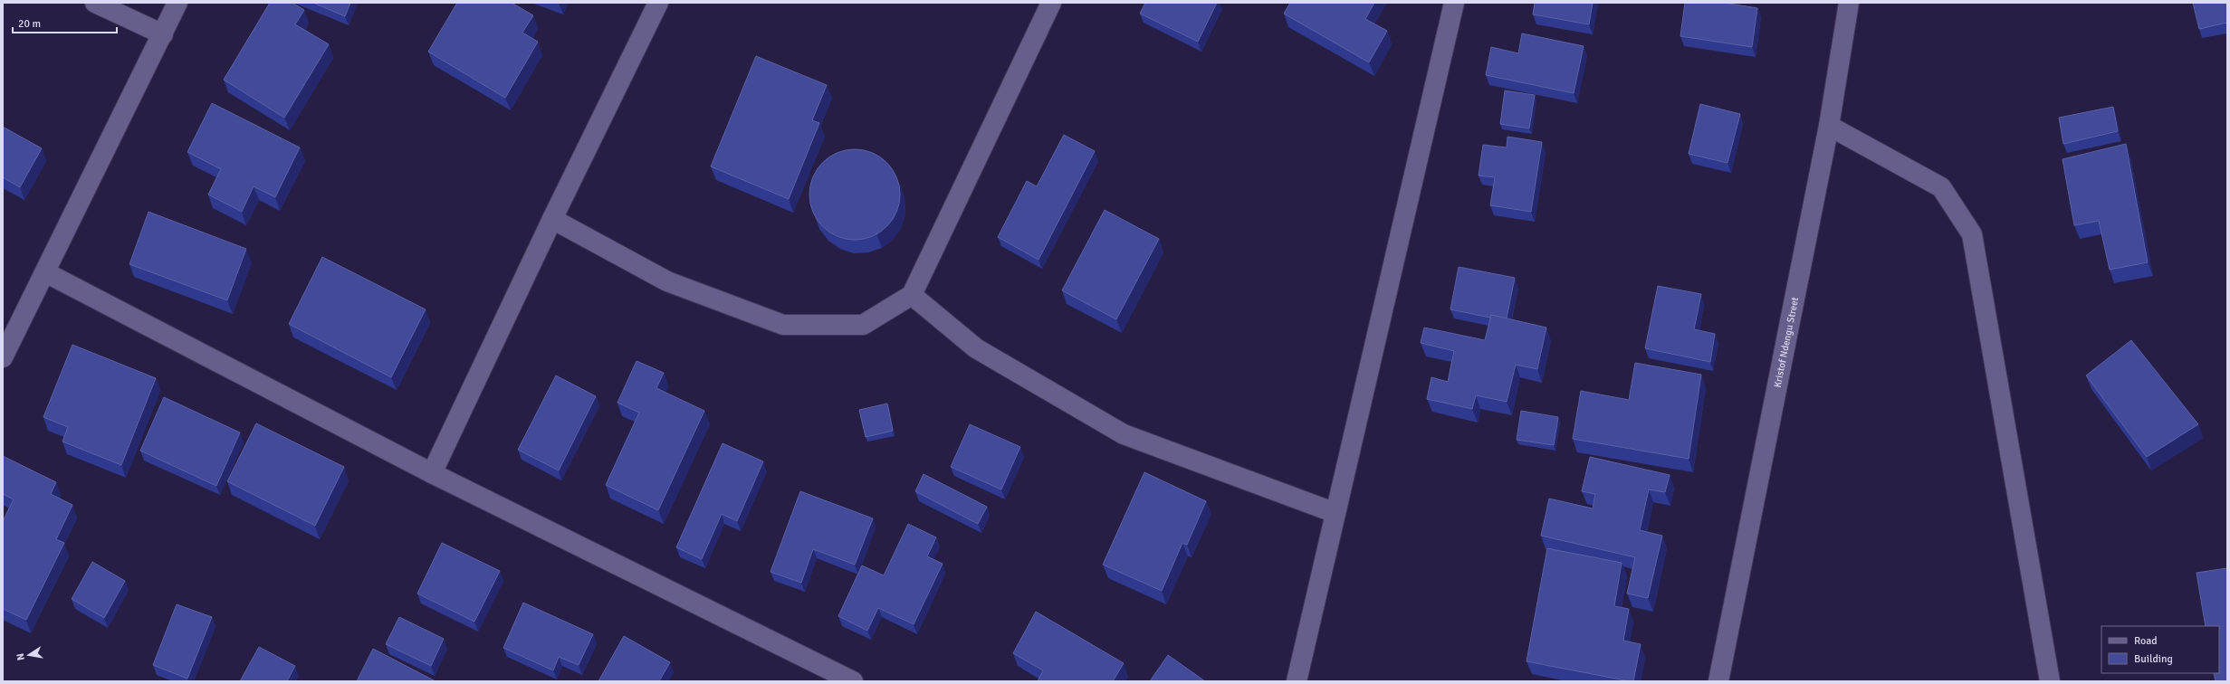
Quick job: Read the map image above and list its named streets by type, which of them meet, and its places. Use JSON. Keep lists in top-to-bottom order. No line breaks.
{"streets":{"street":["Kristof Ndengu Street"]},"legend":["Road","Building"],"scale_bar":"20 m","north":"left"}
